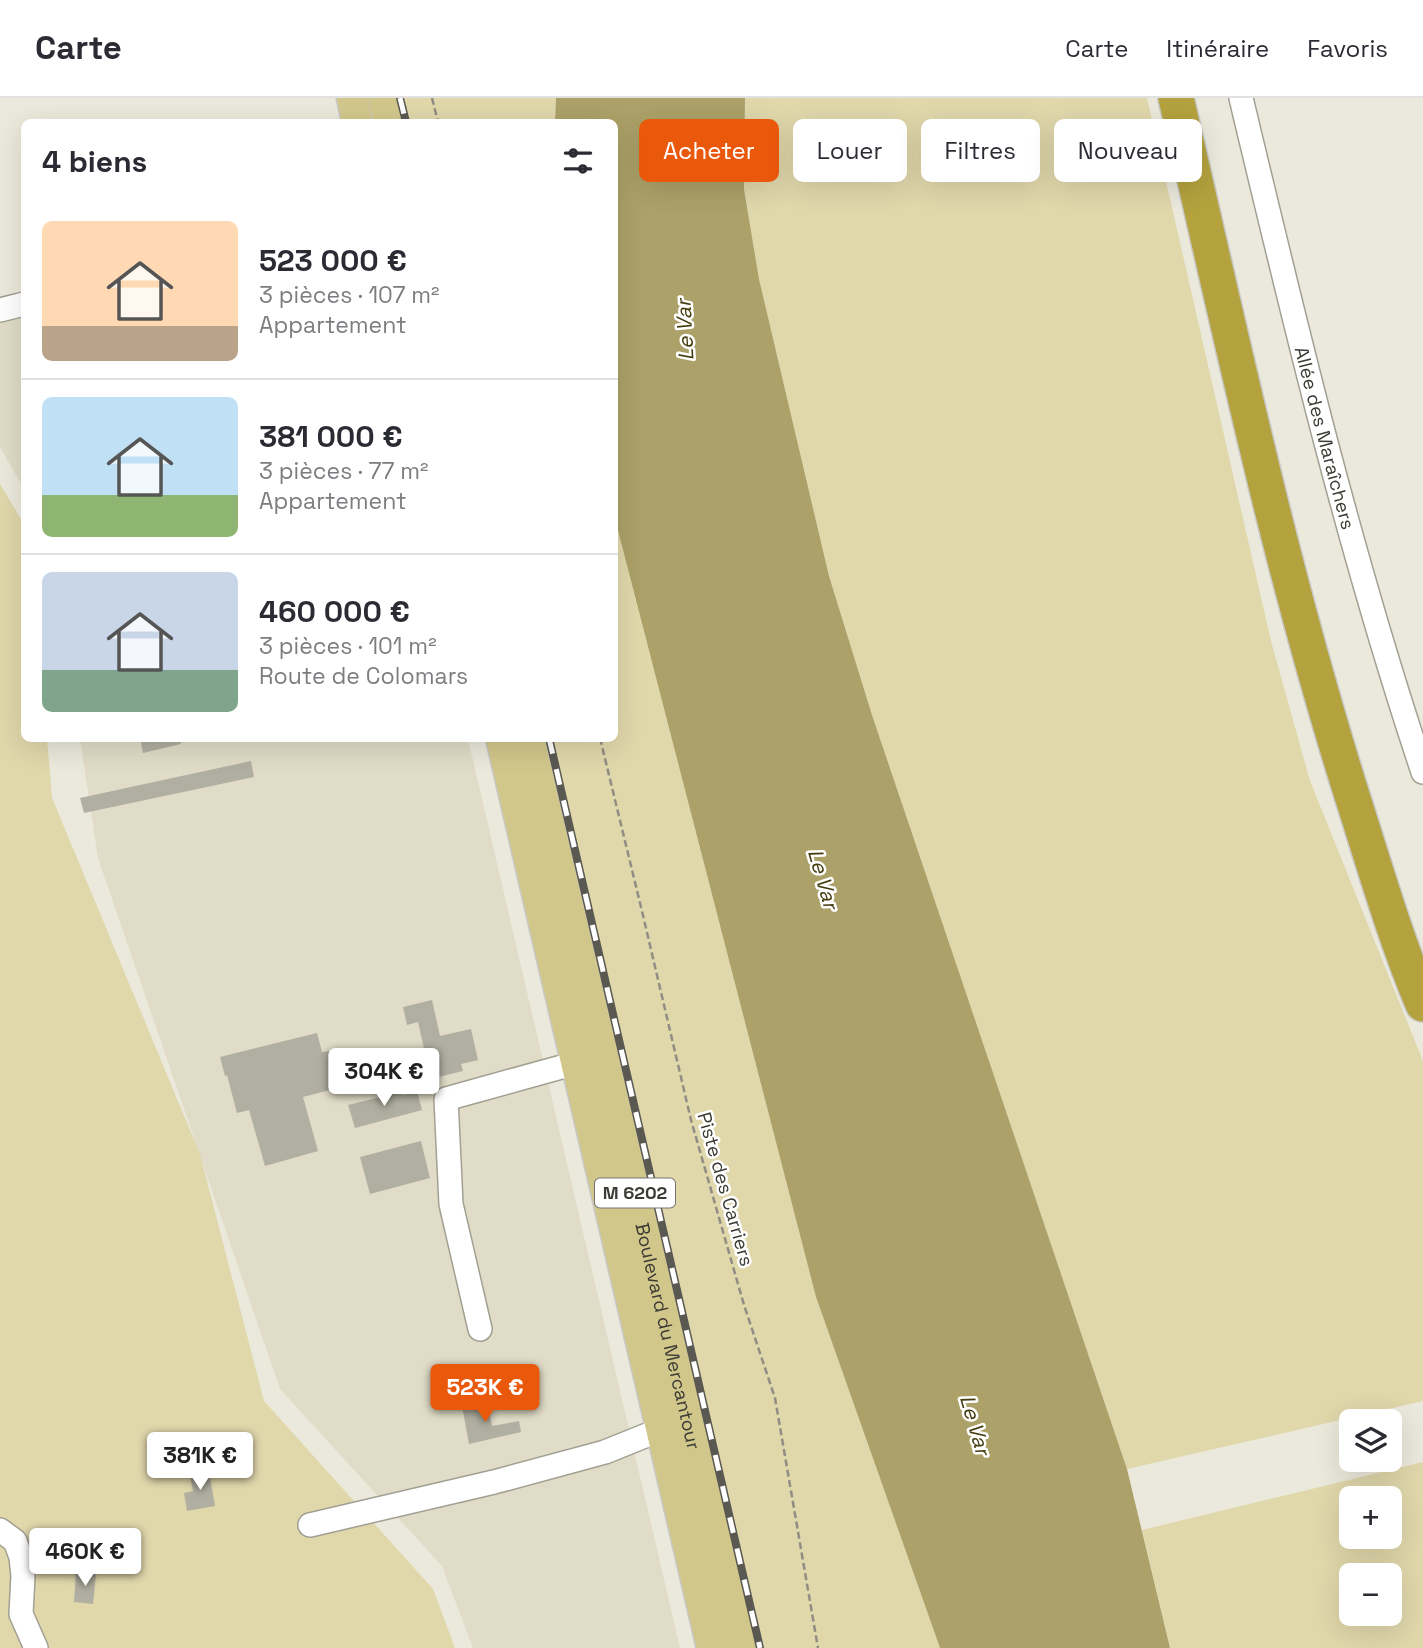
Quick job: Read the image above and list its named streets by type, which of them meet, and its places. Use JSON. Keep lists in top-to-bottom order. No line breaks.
{"streets":{"main road":["M 6202","Boulevard du Mercantour"],"street":["Allée des Maraîchers"],"path":["Piste des Carriers"]},"water":["Le Var"],"page":{"header":"Carte","nav":["Carte","Itinéraire","Favoris"],"chip":["Acheter","Louer","Filtres","Nouveau"],"heading":"4 biens","list":[{"name":"523 000 €","note":"3 pièces · 107 m² · Appartement"},{"name":"381 000 €","note":"3 pièces · 77 m² · Appartement"},{"name":"460 000 €","note":"3 pièces · 101 m² · Route de Colomars"}],"price":["304K €","523K €","381K €","460K €"],"map_buttons":["+","−"]}}
